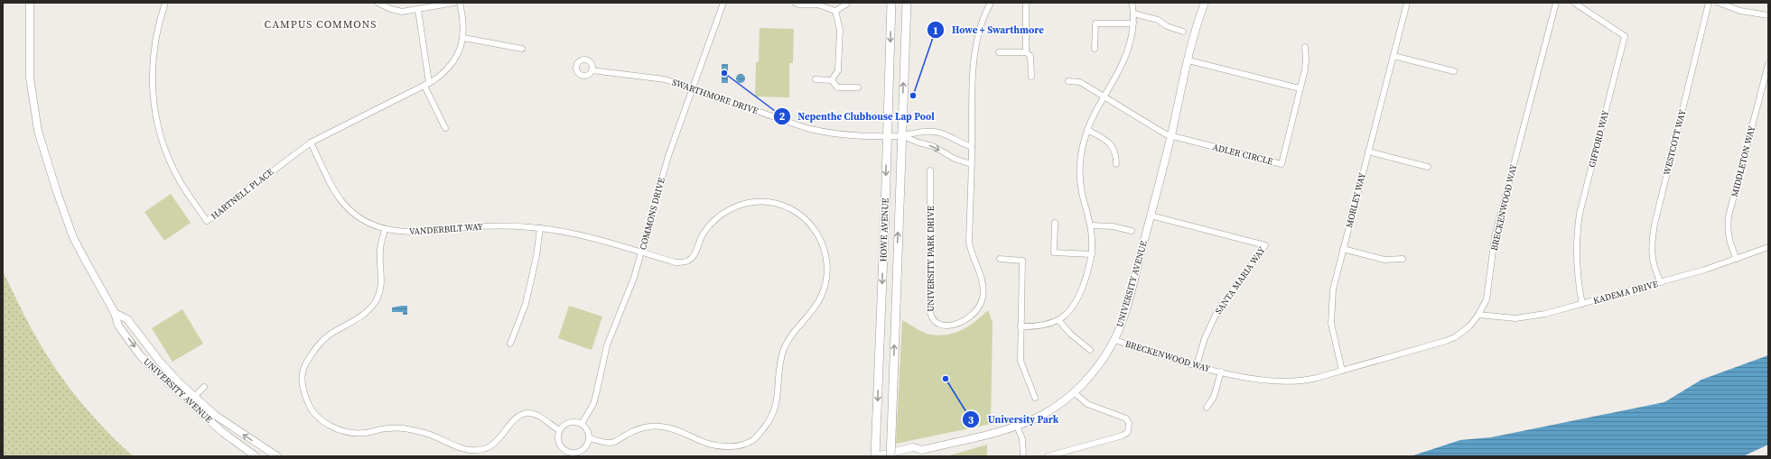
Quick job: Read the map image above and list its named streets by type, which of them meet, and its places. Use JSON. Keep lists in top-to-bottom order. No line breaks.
{"streets":{"main road":["HOWE AVENUE"],"street":["SWARTHMORE DRIVE","GIFFORD WAY","WESTCOTT WAY","ADLER CIRCLE","MIDDLETON WAY","HARTNELL PLACE","MORLEY WAY","BRECKENWOOD WAY","COMMONS DRIVE","VANDERBILT WAY","UNIVERSITY PARK DRIVE","SANTA MARIA WAY","UNIVERSITY AVENUE","KADEMA DRIVE"]},"crossings":[["SWARTHMORE DRIVE","COMMONS DRIVE"],["SWARTHMORE DRIVE","HOWE AVENUE"],["GIFFORD WAY","KADEMA DRIVE"],["WESTCOTT WAY","KADEMA DRIVE"],["ADLER CIRCLE","UNIVERSITY AVENUE"],["MIDDLETON WAY","KADEMA DRIVE"],["HARTNELL PLACE","VANDERBILT WAY"],["MORLEY WAY","BRECKENWOOD WAY"],["BRECKENWOOD WAY","SANTA MARIA WAY"],["BRECKENWOOD WAY","UNIVERSITY AVENUE"],["BRECKENWOOD WAY","KADEMA DRIVE"],["COMMONS DRIVE","VANDERBILT WAY"],["HOWE AVENUE","UNIVERSITY AVENUE"],["SANTA MARIA WAY","UNIVERSITY AVENUE"]],"districts":["CAMPUS COMMONS"],"places":["Nepenthe Clubhouse Lap Pool","Howe + Swarthmore","University Park"]}
